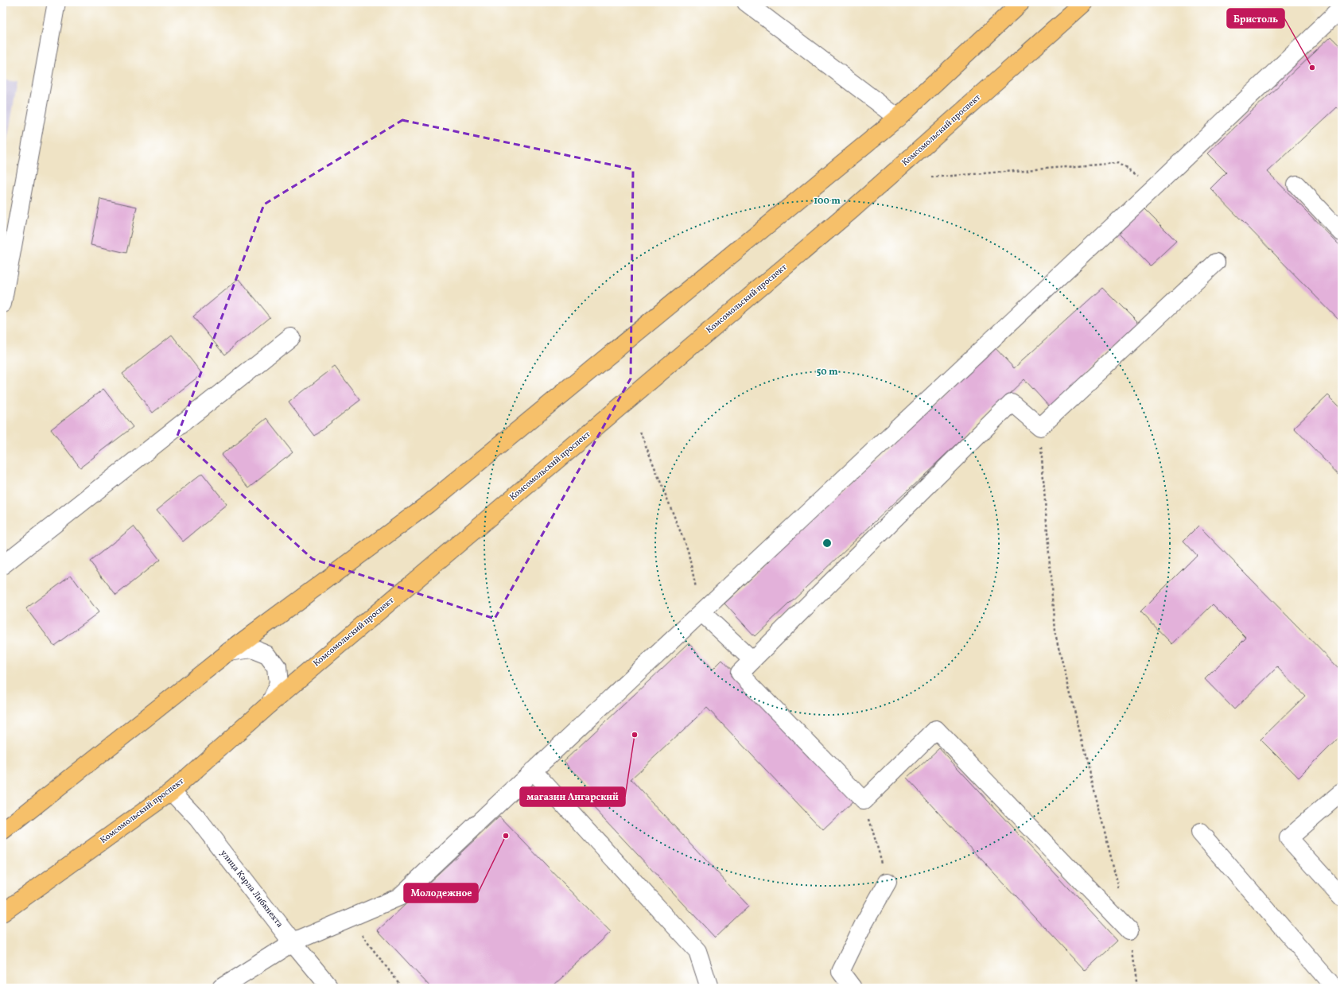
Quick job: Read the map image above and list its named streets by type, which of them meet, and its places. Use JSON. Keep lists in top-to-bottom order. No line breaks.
{"streets":{"main road":["Комсомольский проспект"],"street":["улица Карла Либкнехта"]},"crossings":[["Комсомольский проспект","улица Карла Либкнехта"]],"places":["Бристоль","магазин Ангарский","Молодежное"],"rings":["100 m","50 m"]}
